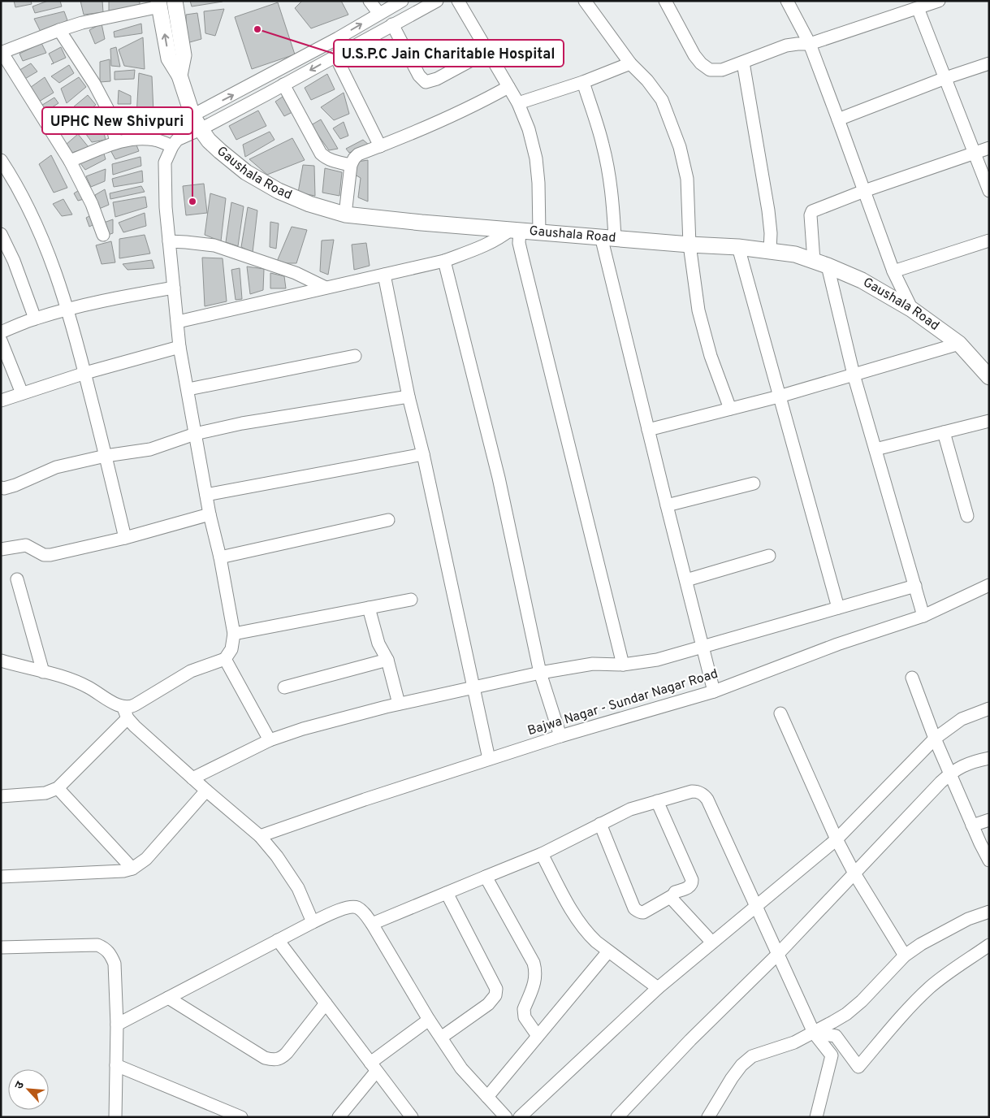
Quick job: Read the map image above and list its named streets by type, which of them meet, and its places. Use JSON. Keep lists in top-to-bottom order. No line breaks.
{"streets":{"street":["Gaushala Road","Bajwa Nagar - Sundar Nagar Road"]},"places":["U.S.P.C Jain Charitable Hospital","UPHC New Shivpuri"],"north":"top left"}
